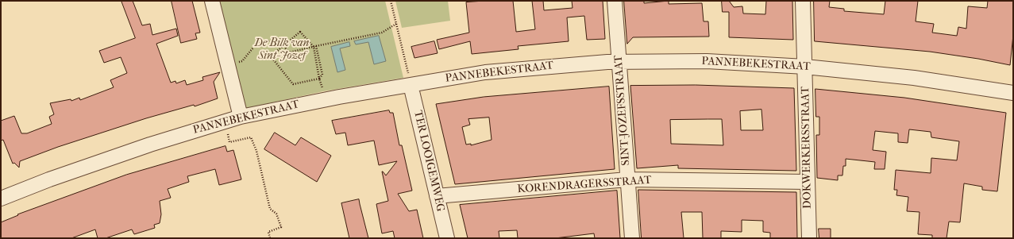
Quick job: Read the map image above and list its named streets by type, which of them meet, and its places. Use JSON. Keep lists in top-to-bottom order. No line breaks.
{"streets":{"street":["PANNEBEKESTRAAT","SINT-JOZEFSSTRAAT","DOKWERKERSSTRAAT","TER LOOIGEMWEG","KORENDRAGERSSTRAAT"]},"crossings":[["PANNEBEKESTRAAT","SINT-JOZEFSSTRAAT"],["PANNEBEKESTRAAT","DOKWERKERSSTRAAT"],["PANNEBEKESTRAAT","TER LOOIGEMWEG"],["SINT-JOZEFSSTRAAT","KORENDRAGERSSTRAAT"],["DOKWERKERSSTRAAT","KORENDRAGERSSTRAAT"],["TER LOOIGEMWEG","KORENDRAGERSSTRAAT"]],"parks":["De Bilk van Sint-Jozef"]}
